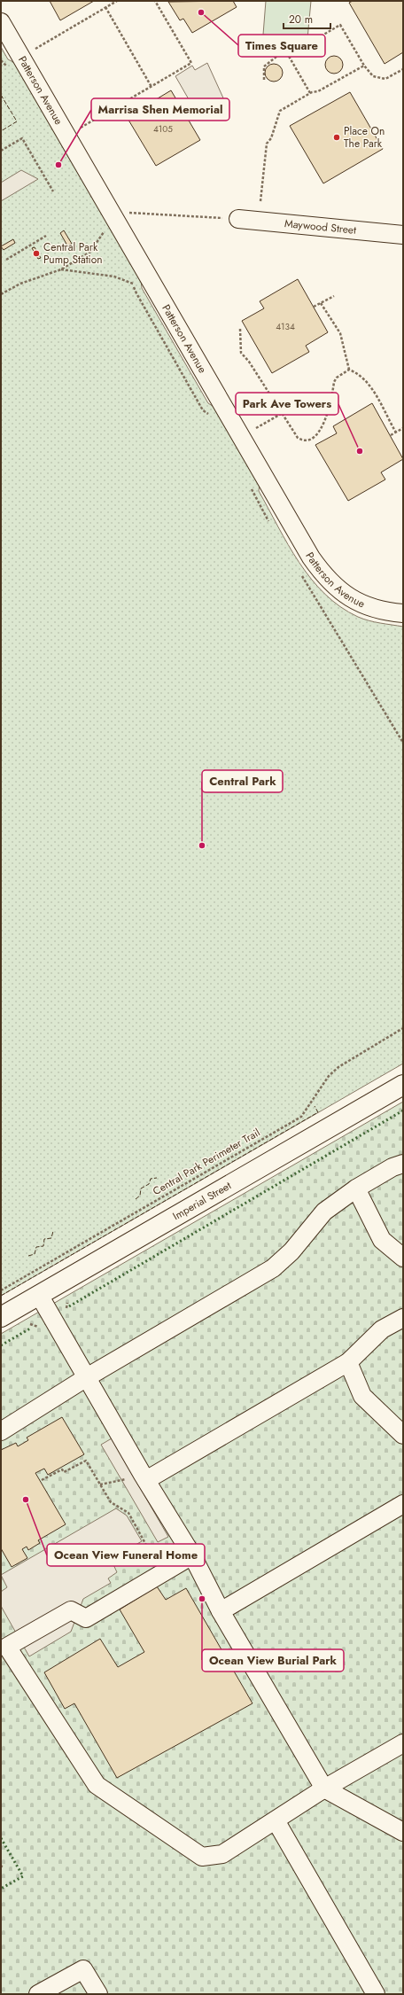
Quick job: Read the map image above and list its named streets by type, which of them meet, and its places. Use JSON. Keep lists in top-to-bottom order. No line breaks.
{"streets":{"main road":["Imperial Street"],"street":["Patterson Avenue","Maywood Street"],"path":["Central Park Perimeter Trail"]},"places":["Times Square","Place On The Park","Marrisa Shen Memorial","Central Park Pump Station","Park Ave Towers","Central Park","Ocean View Funeral Home","Ocean View Burial Park"],"house_numbers":["4105","4134"],"scale_bar":"20 m"}
